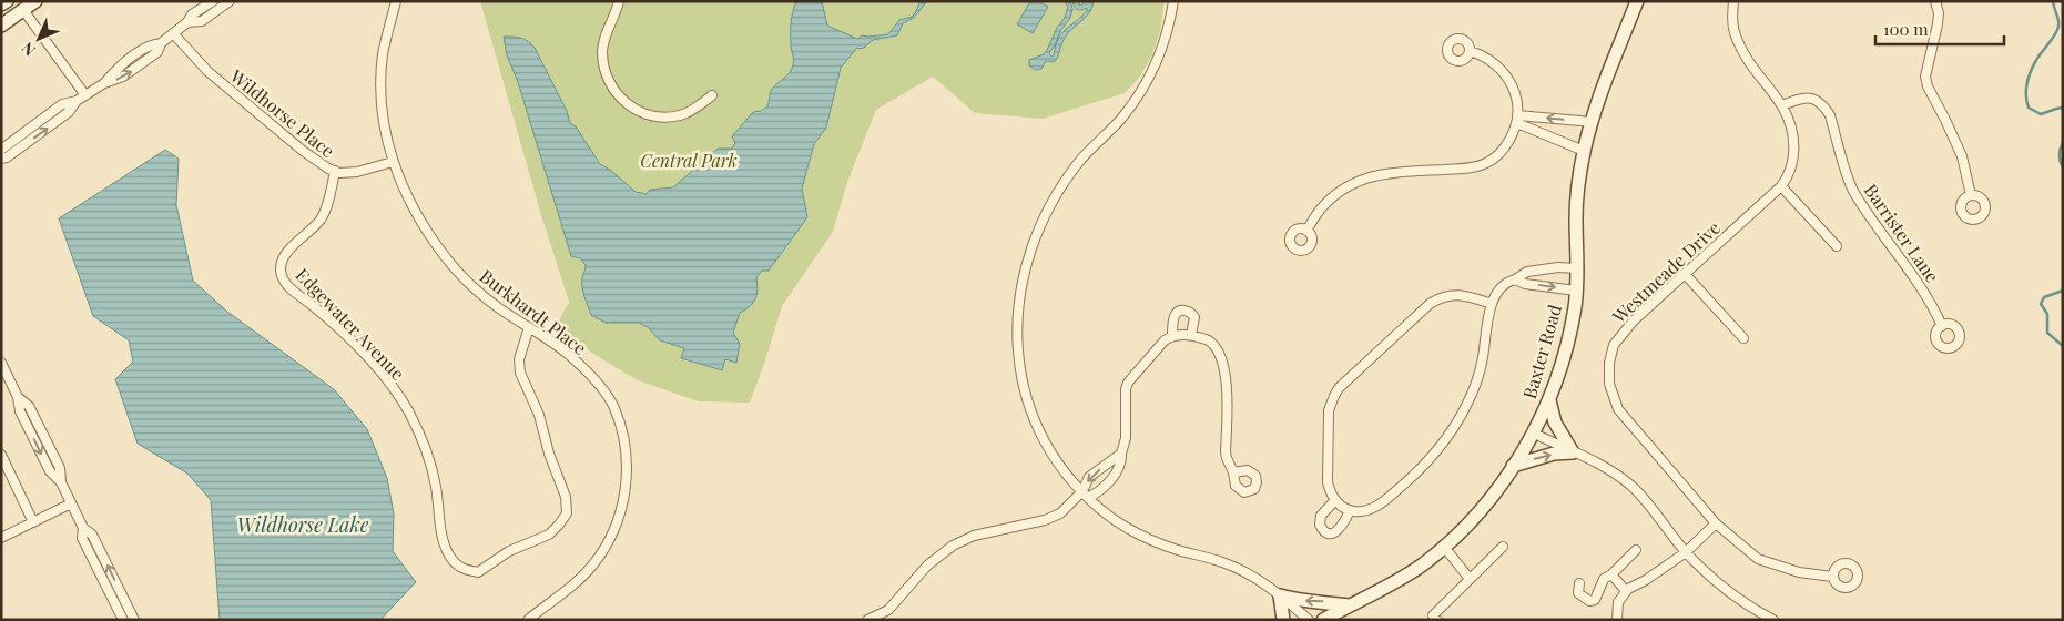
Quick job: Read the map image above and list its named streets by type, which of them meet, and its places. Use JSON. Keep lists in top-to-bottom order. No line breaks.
{"streets":{"main road":["Baxter Road"],"street":["Wildhorse Place","Barrister Lane","Westmeade Drive","Burkhardt Place","Edgewater Avenue"]},"crossings":[["Wildhorse Place","Burkhardt Place"],["Wildhorse Place","Edgewater Avenue"],["Barrister Lane","Westmeade Drive"],["Burkhardt Place","Edgewater Avenue"]],"water":["Wildhorse Lake"],"parks":["Central Park"],"scale_bar":"100 m","north":"bottom left"}
